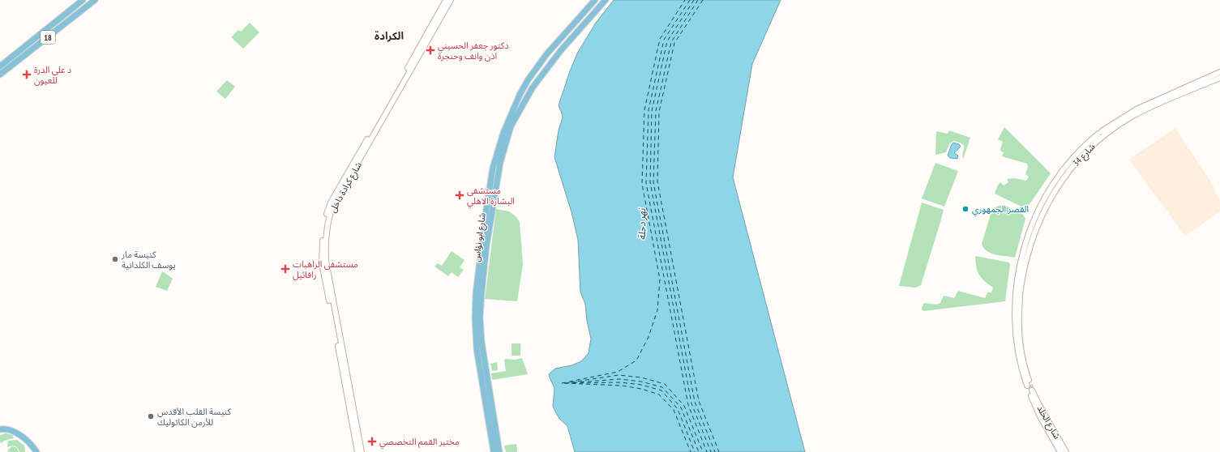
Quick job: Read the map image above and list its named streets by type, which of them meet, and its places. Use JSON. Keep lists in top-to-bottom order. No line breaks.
{"streets":{"main road":["18","شارع 34","شارع كرادة داخل","شارع ابو نؤاس","شارع الخلد"]},"districts":["الكرادة"],"water":["نهر دجلة"],"places":{"health":["دكتور جعفر الحسيني اذن وانف وحنجرة","د علي الدرة للعيون","مستشفى البشارة الاهلي","مستشفى الراهبات رافائيل","مختبر القمم التخصصي"],"other":["القصر الجمهوري","كنيسة مار يوسف الكلدانية","كنيسة القلب الأقدس للأرمن الكاثوليك"]}}
